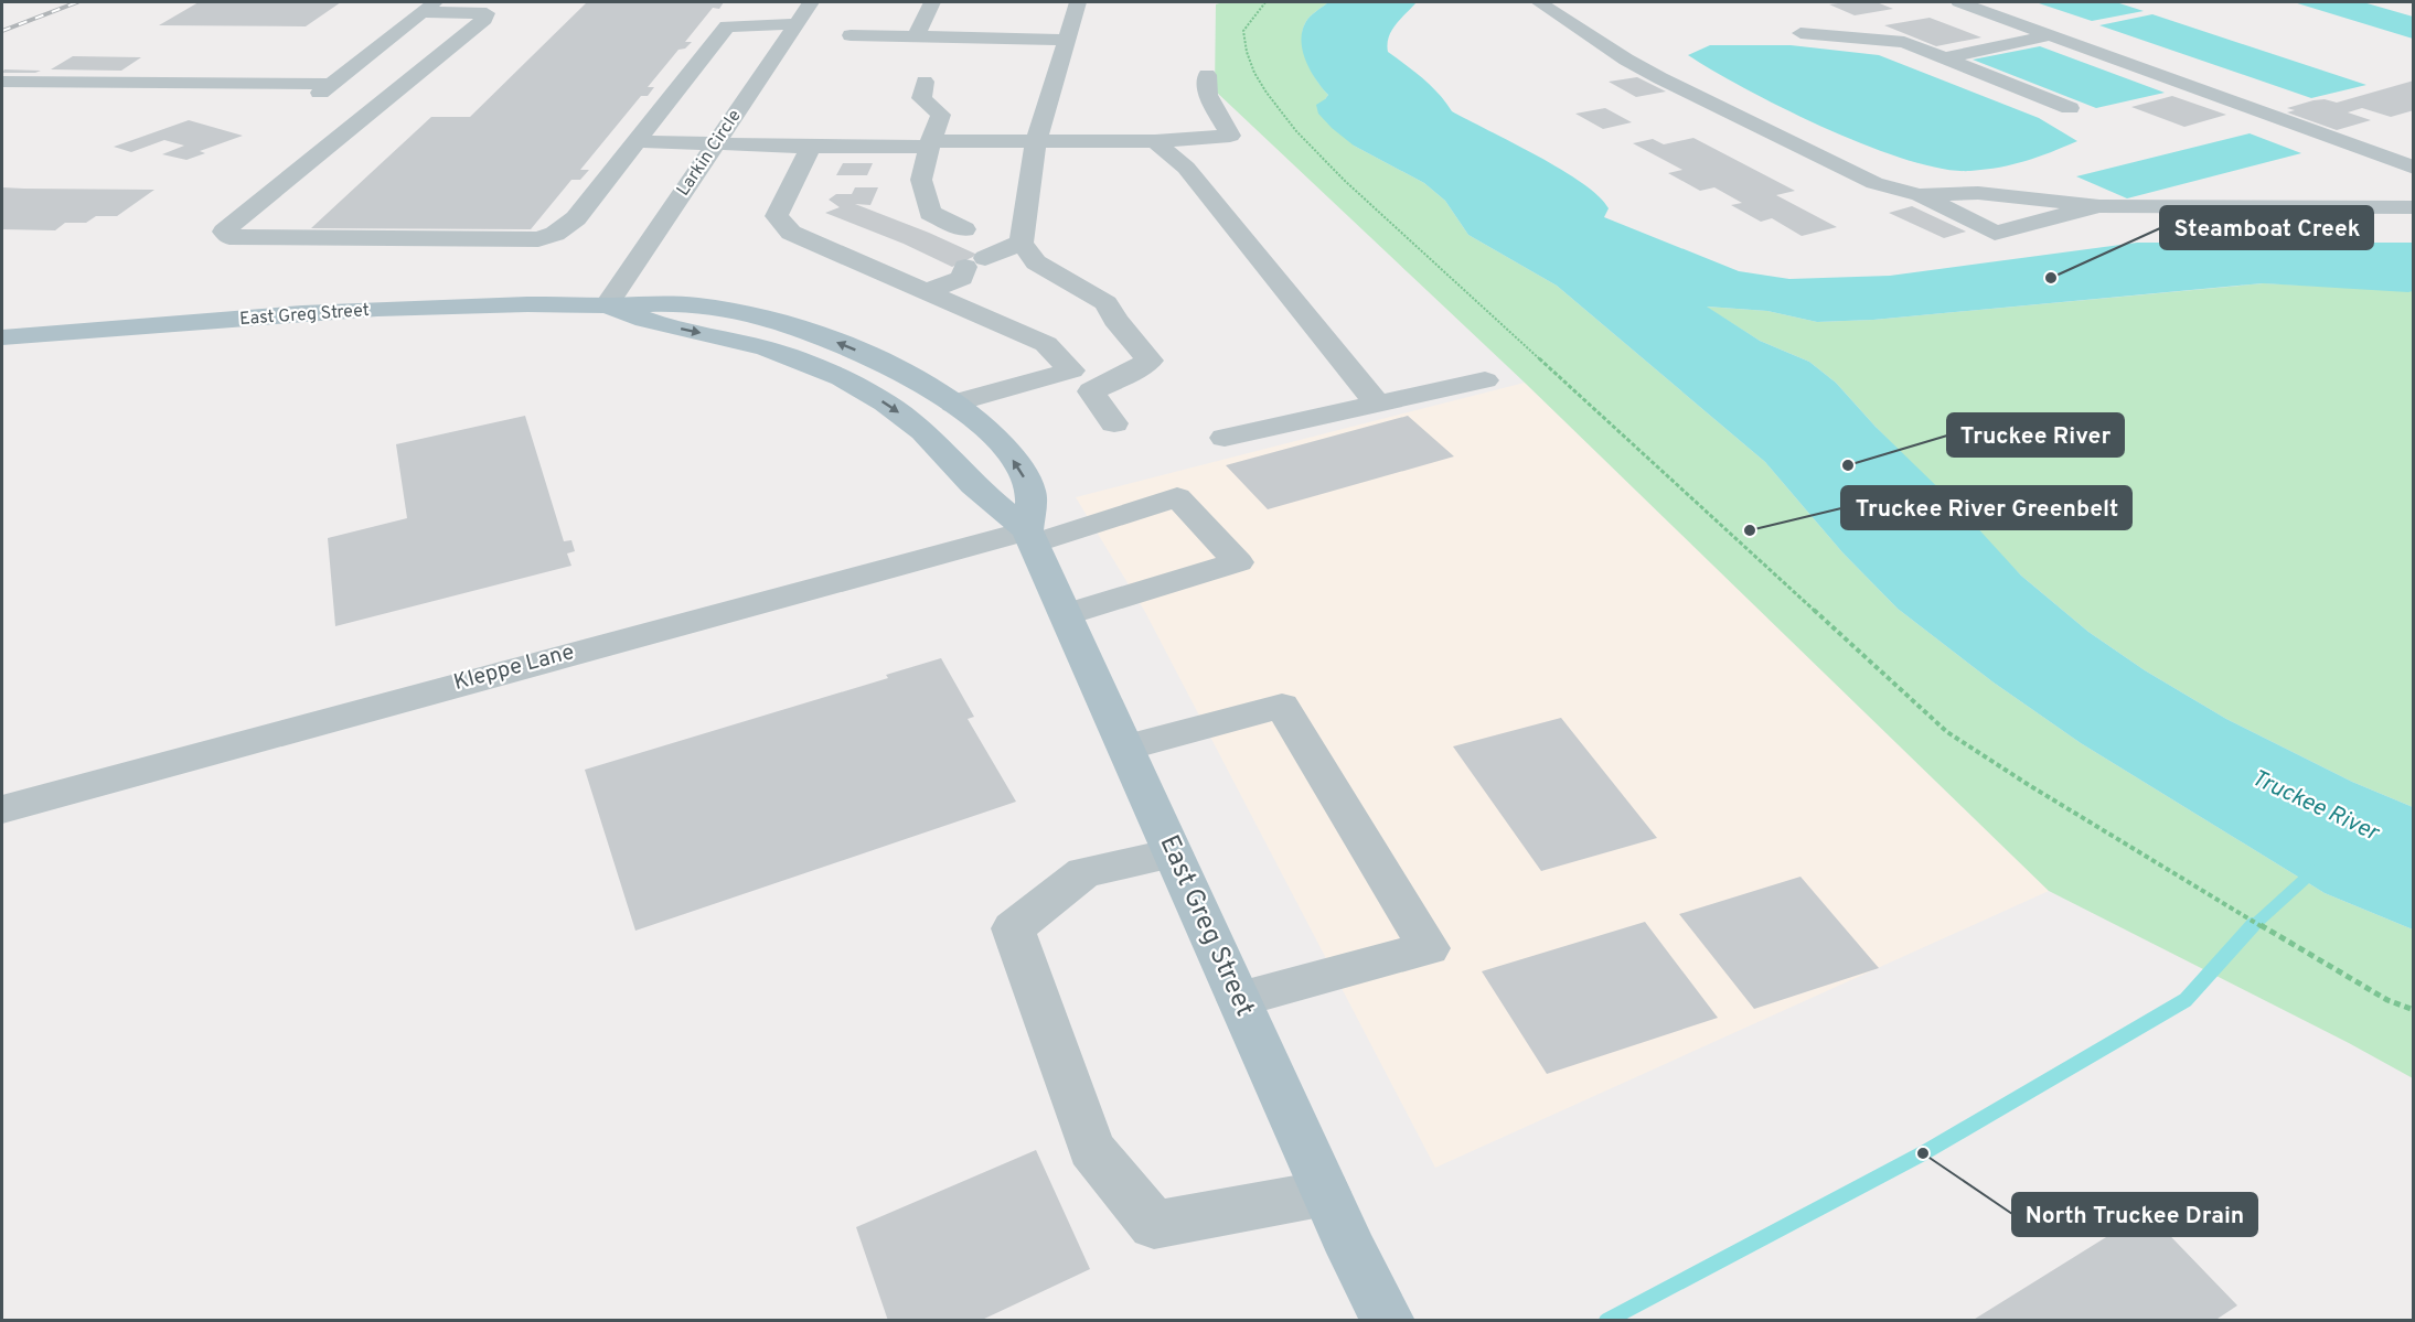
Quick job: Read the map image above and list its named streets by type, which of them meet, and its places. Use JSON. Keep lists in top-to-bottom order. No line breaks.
{"streets":{"main road":["East Greg Street"],"street":["Larkin Circle","Kleppe Lane"]},"crossings":[["Larkin Circle","East Greg Street"],["East Greg Street","Kleppe Lane"]],"water":["Truckee River"],"places":["Steamboat Creek","Truckee River","Truckee River Greenbelt","North Truckee Drain"]}
